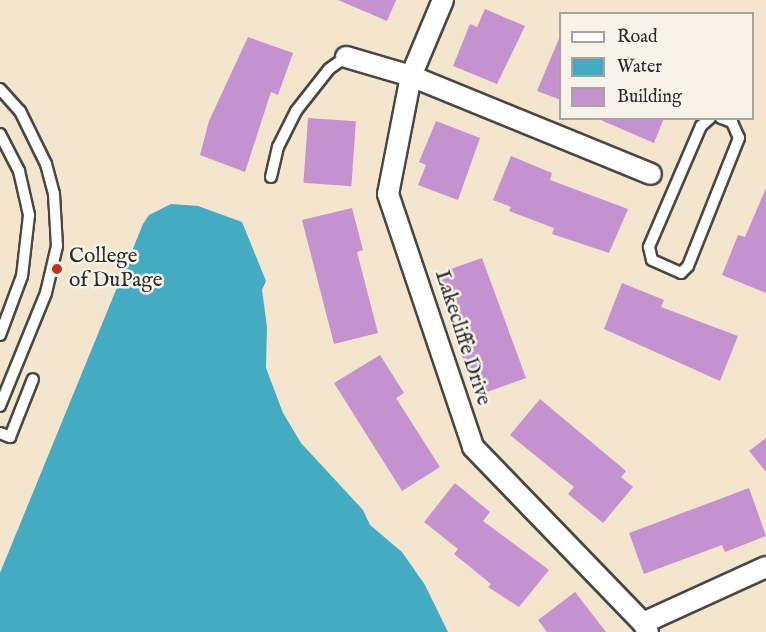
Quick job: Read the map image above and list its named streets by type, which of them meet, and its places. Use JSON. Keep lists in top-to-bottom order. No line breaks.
{"streets":{"street":["Lakecliffe Drive"]},"places":["College of DuPage"],"legend":["Road","Water","Building"]}
